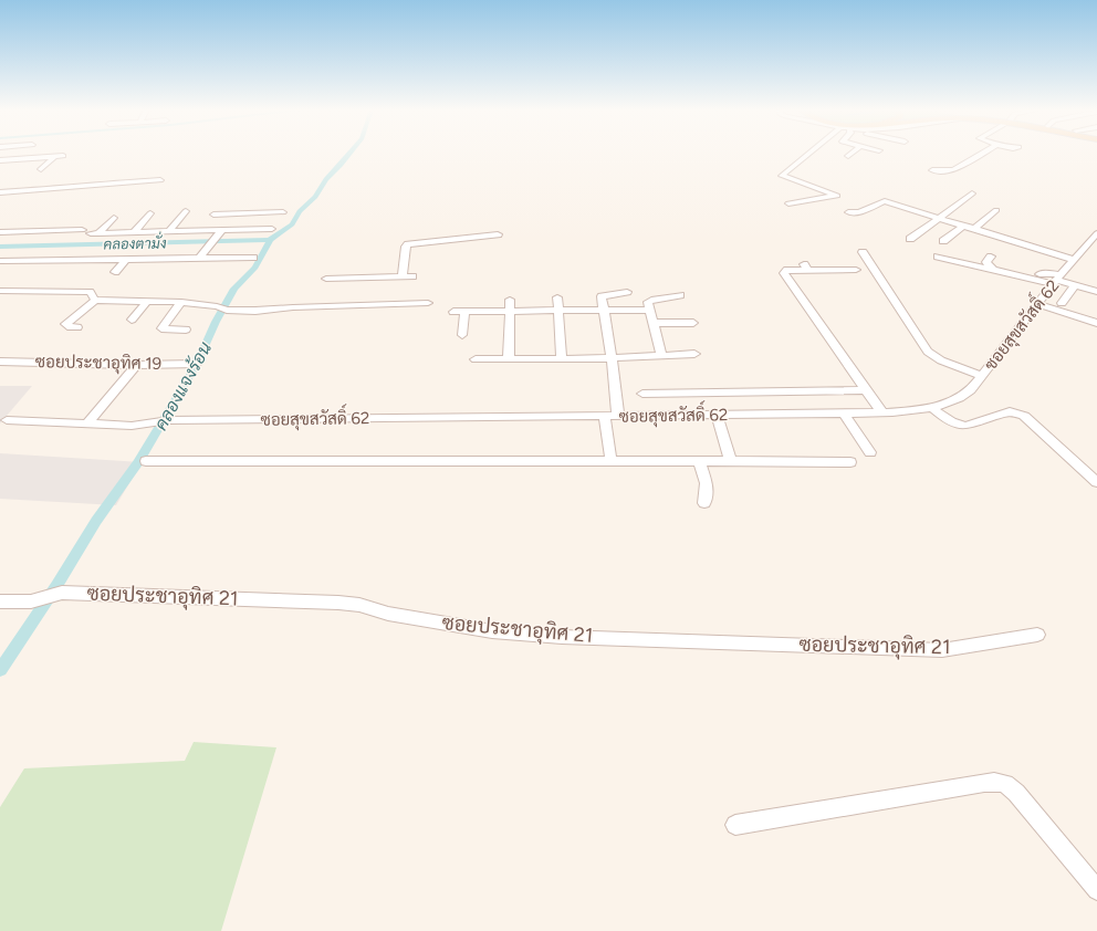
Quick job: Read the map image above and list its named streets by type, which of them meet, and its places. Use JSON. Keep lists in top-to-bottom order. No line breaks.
{"streets":{"street":["ซอยสุขสวัสดิ์ 62","ซอยประชาอุทิศ 19","ซอยประชาอุทิศ 21"]},"water":["คลองตามั่ง","คลองแจงร้อน"]}
